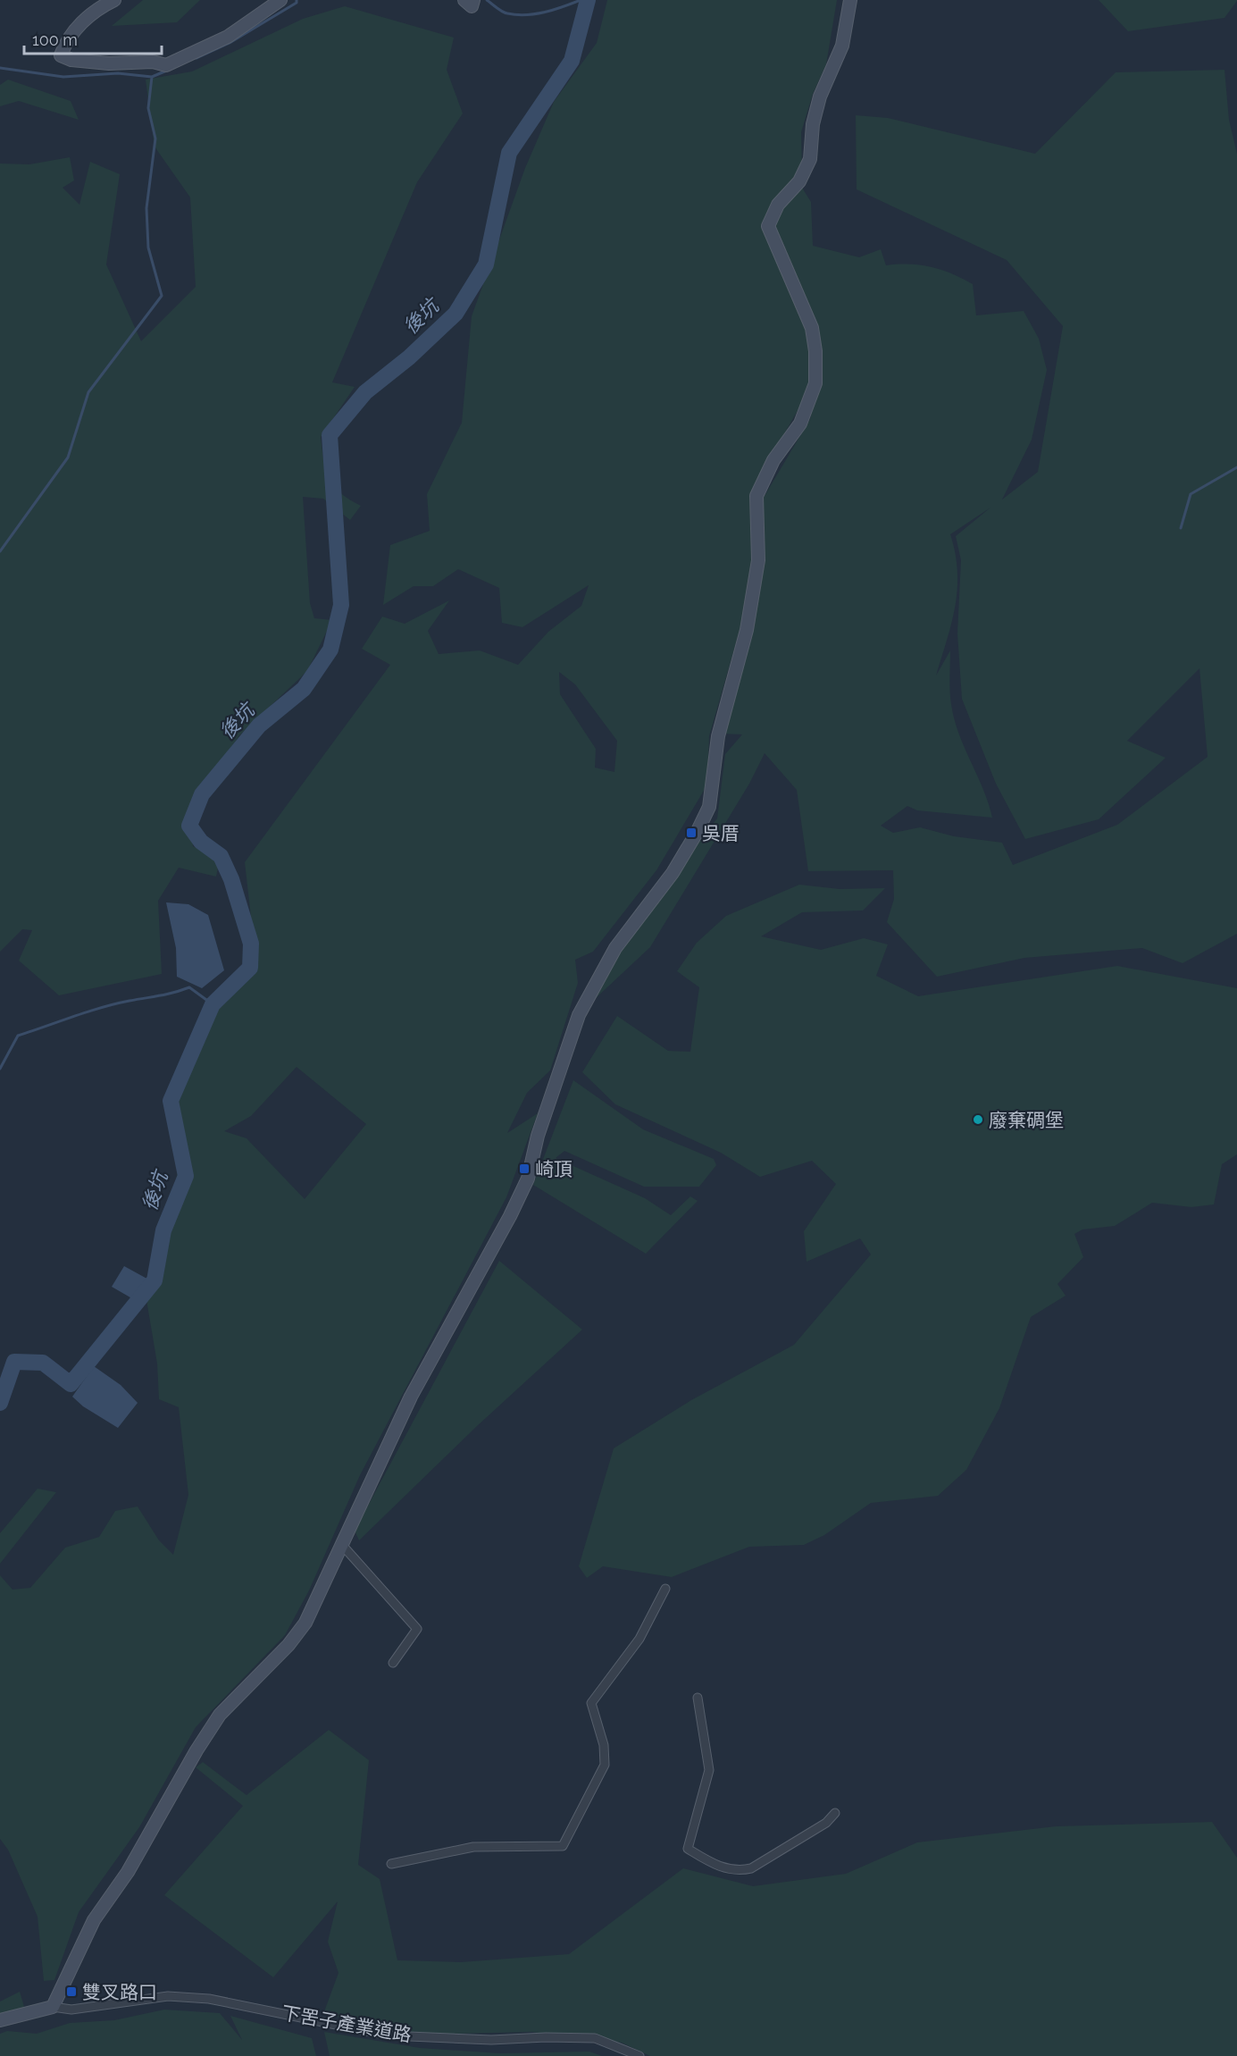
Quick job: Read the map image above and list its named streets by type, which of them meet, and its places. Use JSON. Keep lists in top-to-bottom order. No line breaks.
{"streets":{"street":["下罟子產業道路"]},"water":["後坑"],"places":{"transit":["吳厝","崎頂","雙叉路口"],"other":["廢棄碉堡"]},"scale_bar":"100 m"}
